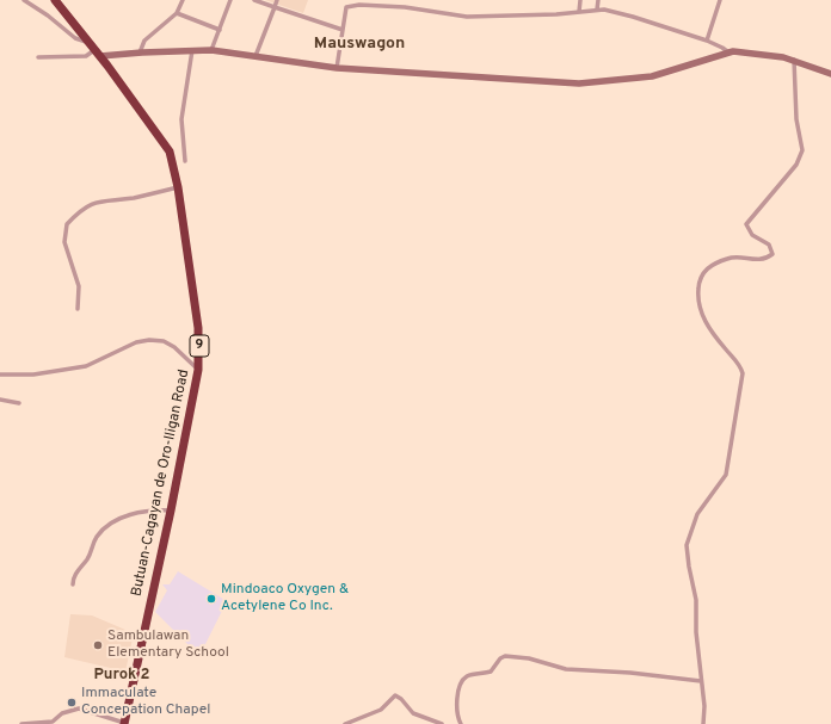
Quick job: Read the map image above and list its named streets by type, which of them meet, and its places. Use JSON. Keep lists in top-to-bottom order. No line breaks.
{"streets":{"highway":["9","Butuan-Cagayan de Oro-Iligan Road"]},"districts":["Mauswagon","Purok 2"],"places":["Mindoaco Oxygen & Acetylene Co Inc.","Sambulawan Elementary School","Immaculate Concepation Chapel"]}
